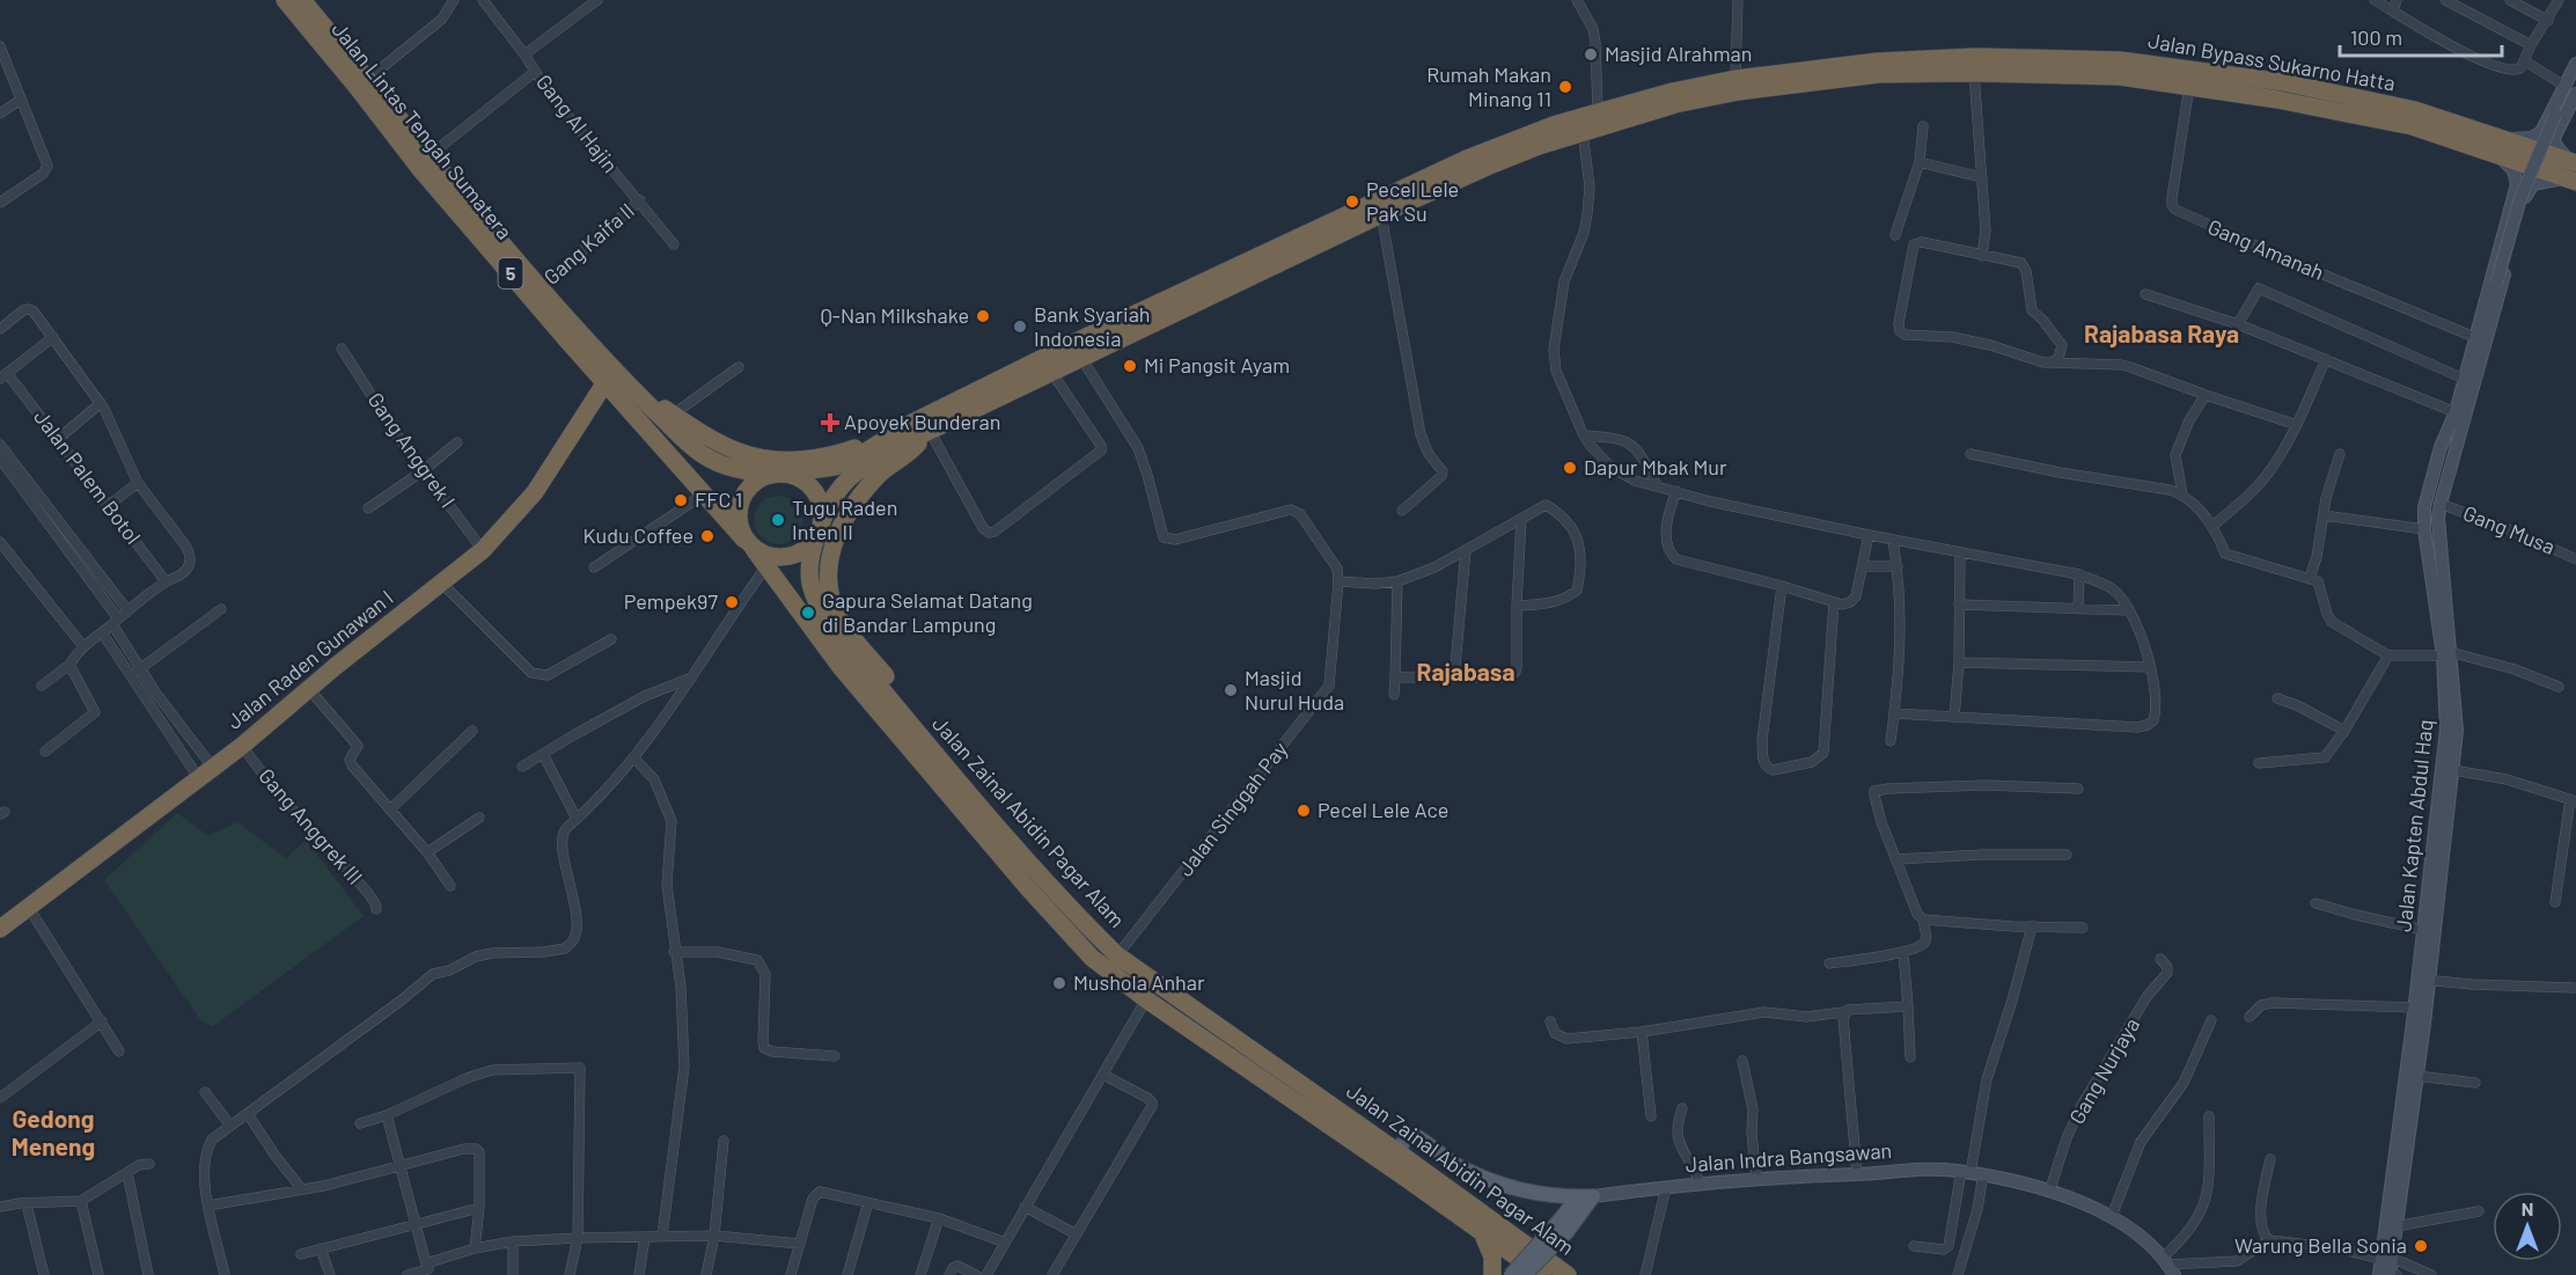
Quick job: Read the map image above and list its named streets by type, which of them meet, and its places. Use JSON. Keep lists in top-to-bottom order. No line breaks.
{"streets":{"highway":["Jalan Bypass Sukarno Hatta","Jalan Lintas Tengah Sumatera","5","Jalan Raden Gunawan I","Jalan Zainal Abidin Pagar Alam"],"main road":["Jalan Indra Bangsawan"],"street":["Gang Al Hajin","Gang Kaifa II","Gang Amanah","Gang Anggrek I","Jalan Palem Botol","Gang Musa","Jalan Singgah Pay","Jalan Kapten Abdul Haq","Gang Anggrek III","Gang Nurjaya"]},"crossings":[["Jalan Bypass Sukarno Hatta","Jalan Lintas Tengah Sumatera"],["Jalan Bypass Sukarno Hatta","Gang Amanah"],["Jalan Bypass Sukarno Hatta","Jalan Singgah Pay"],["Jalan Bypass Sukarno Hatta","Jalan Zainal Abidin Pagar Alam"],["Jalan Bypass Sukarno Hatta","Jalan Kapten Abdul Haq"],["Gang Al Hajin","Gang Kaifa II"],["Jalan Lintas Tengah Sumatera","Gang Kaifa II"],["Jalan Lintas Tengah Sumatera","Jalan Raden Gunawan I"],["Jalan Lintas Tengah Sumatera","Jalan Zainal Abidin Pagar Alam"],["Gang Amanah","Jalan Kapten Abdul Haq"],["Gang Anggrek I","Jalan Raden Gunawan I"],["Gang Musa","Jalan Kapten Abdul Haq"],["Jalan Raden Gunawan I","Gang Anggrek III"],["Jalan Singgah Pay","Jalan Zainal Abidin Pagar Alam"],["Jalan Zainal Abidin Pagar Alam","Jalan Indra Bangsawan"],["Gang Nurjaya","Jalan Indra Bangsawan"]],"districts":["Rajabasa Raya","Rajabasa","Gedong Meneng"],"places":{"other":["Masjid Alrahman","Rumah Makan Minang 11","Pecel Lele Pak Su","Q-Nan Milkshake","Bank Syariah Indonesia","Mi Pangsit Ayam","Dapur Mbak Mur","FFC 1","Tugu Raden Inten II","Kudu Coffee","Pempek97","Gapura Selamat Datang di Bandar Lampung","Masjid Nurul Huda","Pecel Lele Ace","Mushola Anhar","Warung Bella Sonia"],"health":["Apoyek Bunderan"]},"scale_bar":"100 m","north":"top"}
